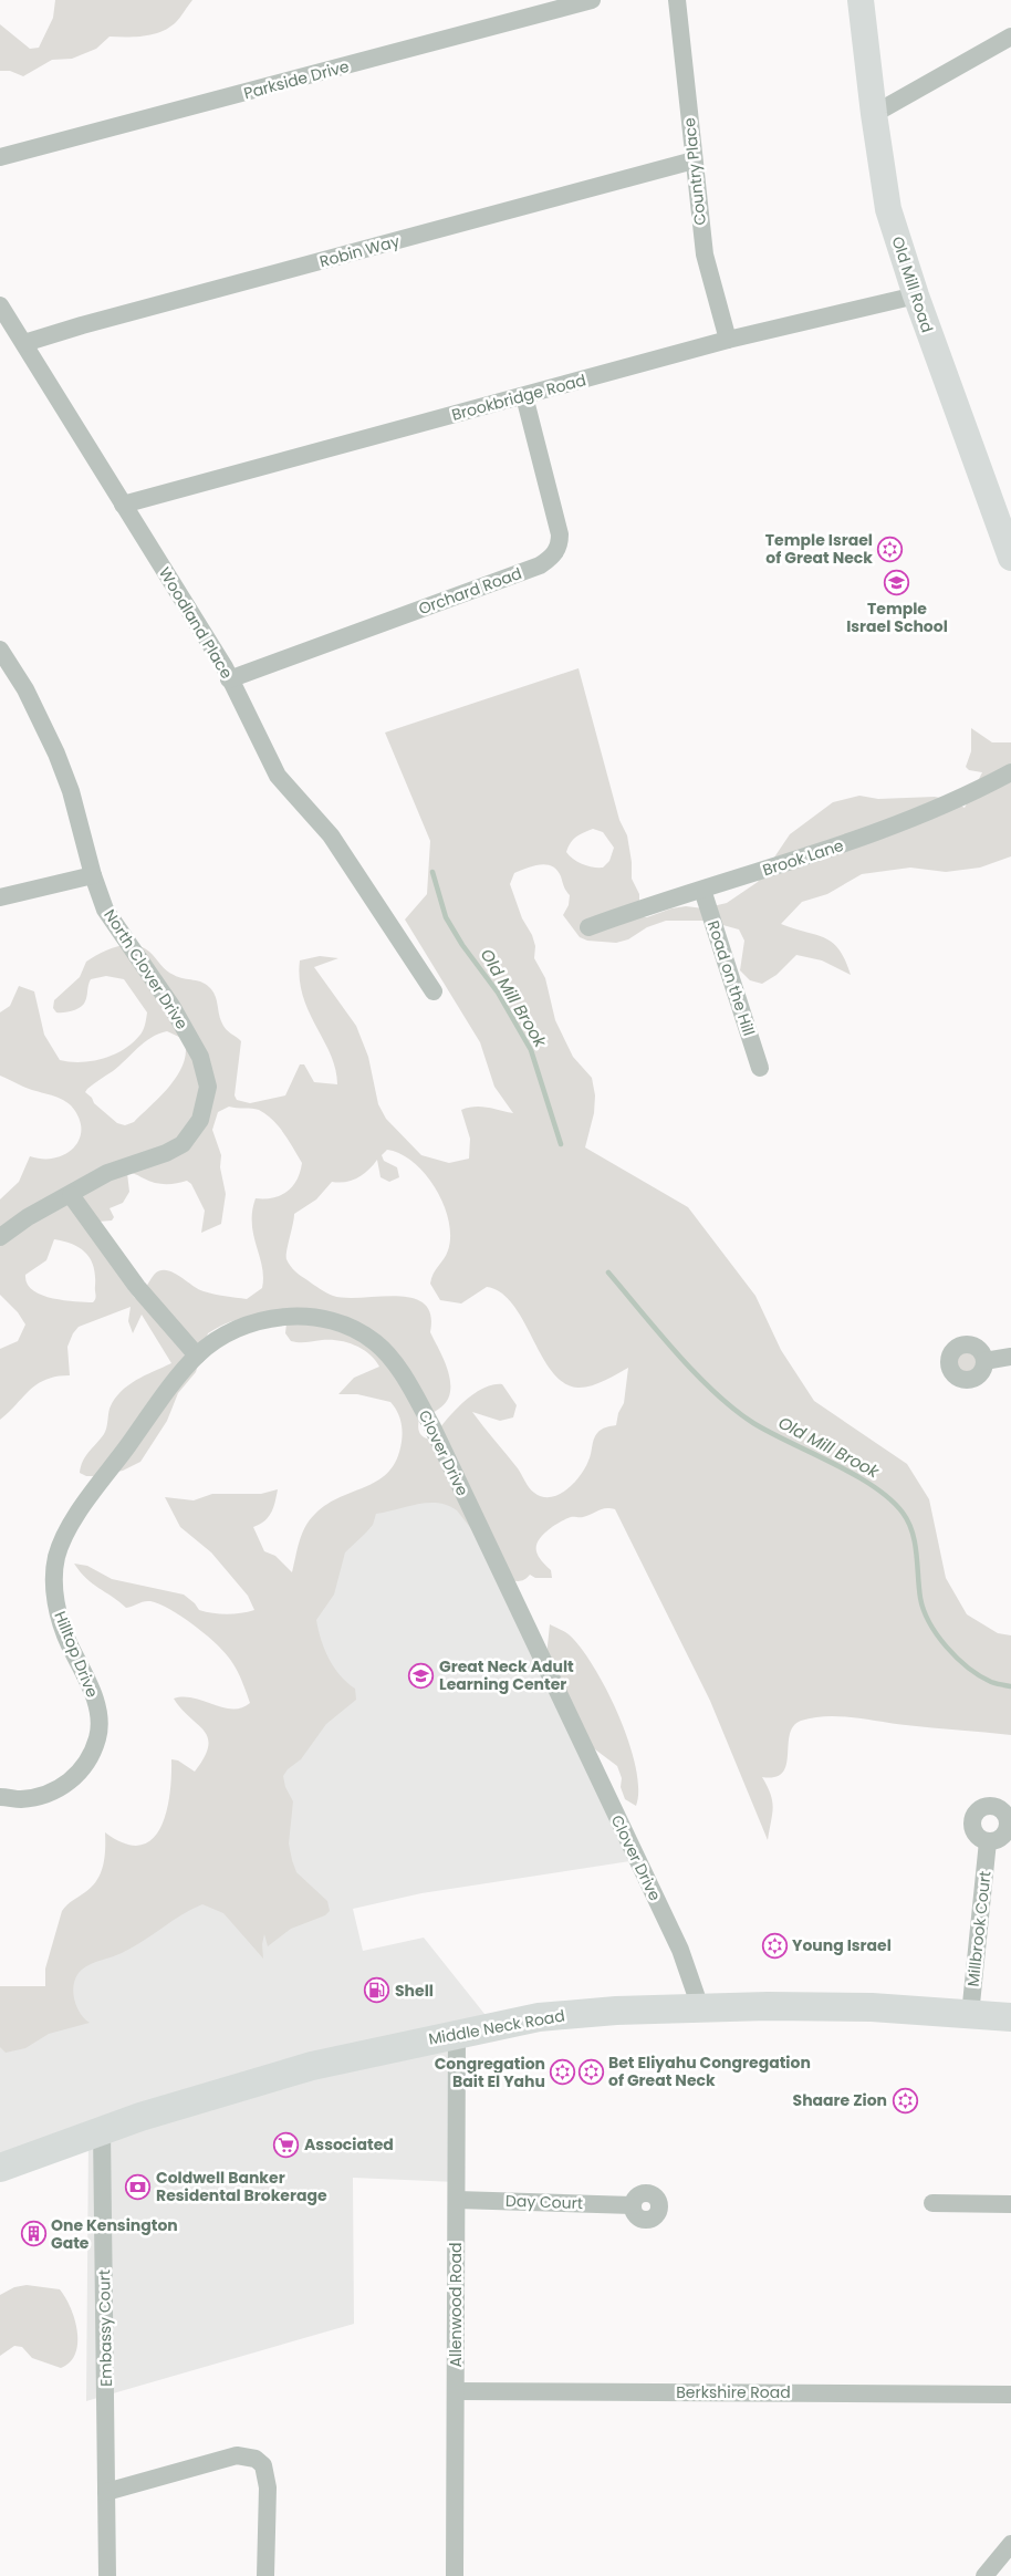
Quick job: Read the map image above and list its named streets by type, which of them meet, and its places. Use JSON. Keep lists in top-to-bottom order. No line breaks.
{"streets":{"main road":["Middle Neck Road"],"street":["Parkside Drive","Country Place","Robin Way","Old Mill Road","Brookbridge Road","Orchard Road","Woodland Place","Brook Lane","North Clover Drive","Road on the Hill","Clover Drive","Hilltop Drive","Millbrook Court","Day Court","Allenwood Road","Embassy Court","Berkshire Road"]},"crossings":[["Country Place","Robin Way"],["Country Place","Brookbridge Road"],["Robin Way","Woodland Place"],["Old Mill Road","Brookbridge Road"],["Brookbridge Road","Orchard Road"],["Brookbridge Road","Woodland Place"],["Orchard Road","Woodland Place"],["Brook Lane","Road on the Hill"],["Clover Drive","Hilltop Drive"],["Clover Drive","Middle Neck Road"],["Millbrook Court","Middle Neck Road"],["Middle Neck Road","Allenwood Road"],["Middle Neck Road","Embassy Court"],["Day Court","Allenwood Road"],["Allenwood Road","Berkshire Road"]],"water":["Old Mill Brook"],"places":{"synagogue":["Temple Israel of Great Neck","Young Israel","Bet Eliyahu Congregation of Great Neck","Congregation Bait El Yahu","Shaare Zion"],"school or university":["Temple Israel School","Great Neck Adult Learning Center"],"fuel station":["Shell"],"supermarket":["Associated"],"bank":["Coldwell Banker Residental Brokerage"],"building":["One Kensington Gate"]}}
